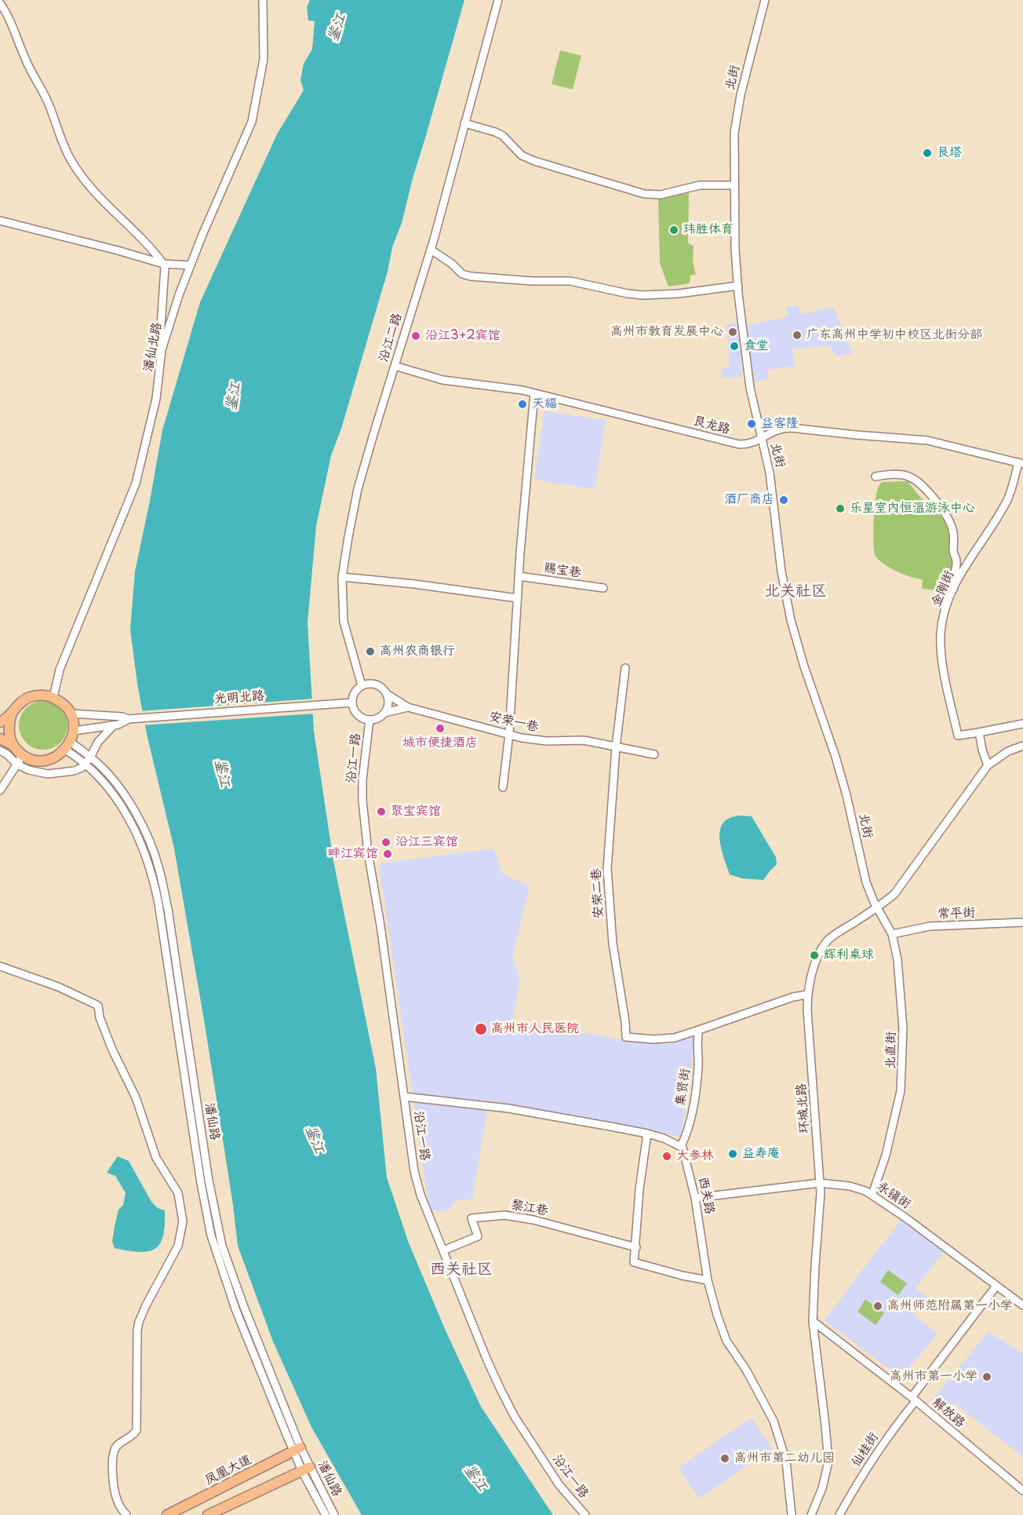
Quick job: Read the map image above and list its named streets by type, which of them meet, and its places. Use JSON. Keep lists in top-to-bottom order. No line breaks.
{"streets":{"main road":["凤凰大道"],"street":["北街","沿江二路","潘仙北路","艮龙路","赐宝巷","金刚街","光明北路","安荣一巷","沿江一路","安荣二巷","常平街","北直街","集贤街","环城北路","潘仙路","西关路","永镇街","黎江巷","解放路","仙桂街"]},"crossings":[["北街","艮龙路"],["北街","北直街"],["北街","环城北路"],["沿江二路","艮龙路"],["沿江二路","光明北路"],["沿江二路","安荣一巷"],["沿江二路","沿江一路"],["潘仙北路","光明北路"],["潘仙北路","潘仙路"],["艮龙路","金刚街"],["光明北路","安荣一巷"],["光明北路","沿江一路"],["光明北路","潘仙路"],["安荣一巷","沿江一路"],["安荣一巷","安荣二巷"],["沿江一路","黎江巷"],["安荣二巷","集贤街"],["常平街","北直街"],["北直街","环城北路"],["北直街","永镇街"],["集贤街","西关路"],["环城北路","永镇街"],["环城北路","解放路"],["潘仙路","凤凰大道"],["西关路","永镇街"],["永镇街","仙桂街"],["解放路","仙桂街"]],"districts":["北关社区","西关社区"],"water":["鉴江"],"places":["艮塔","玮胜体育","高州市教育发展中心","广东高州中学初中校区北街分部","沿江3+2宾馆","食堂","天福","益客隆","酒厂商店","乐星室内恒温游泳中心","高州农商银行","城市便捷酒店","聚宝宾馆","沿江三宾馆","畔江宾馆","辉利桌球","高州市人民医院","益寿庵","大参林","高州师范附属第一小学","高州市第一小学","高州市第二幼儿园"]}
